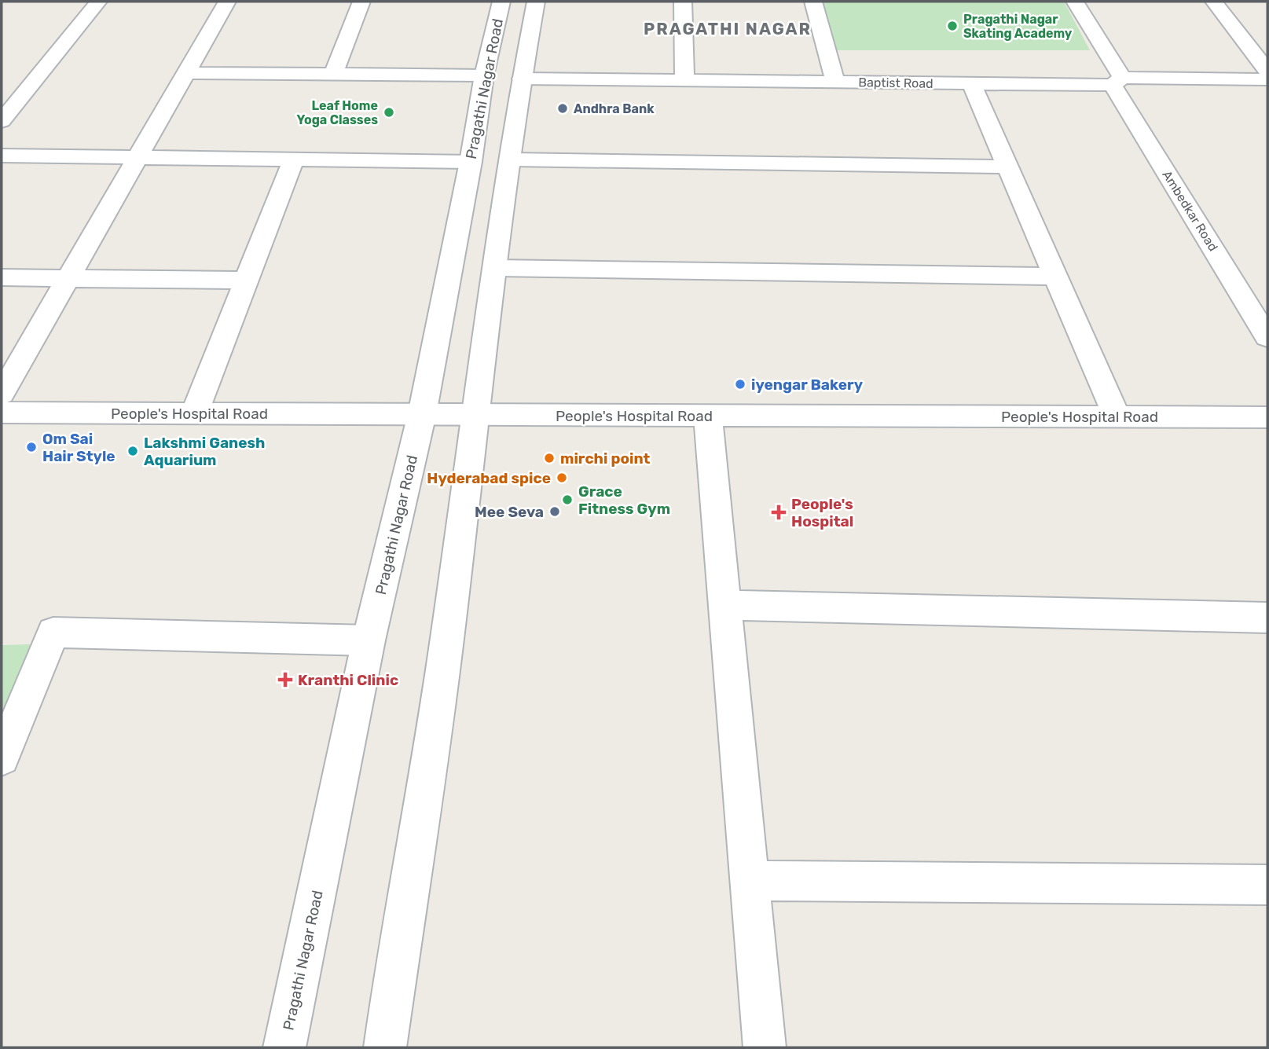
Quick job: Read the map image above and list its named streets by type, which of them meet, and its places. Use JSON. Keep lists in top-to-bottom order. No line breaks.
{"streets":{"street":["Baptist Road","Pragathi Nagar Road","Ambedkar Road","People's Hospital Road"]},"crossings":[["Baptist Road","Ambedkar Road"],["Pragathi Nagar Road","People's Hospital Road"]],"districts":["PRAGATHI NAGAR"],"places":{"other":["Pragathi Nagar Skating Academy","Andhra Bank","Leaf Home Yoga Classes","iyengar Bakery","Om Sai Hair Style","Lakshmi Ganesh Aquarium","mirchi point","Hyderabad spice","Grace Fitness Gym","Mee Seva"],"health":["People's Hospital","Kranthi Clinic"]}}
